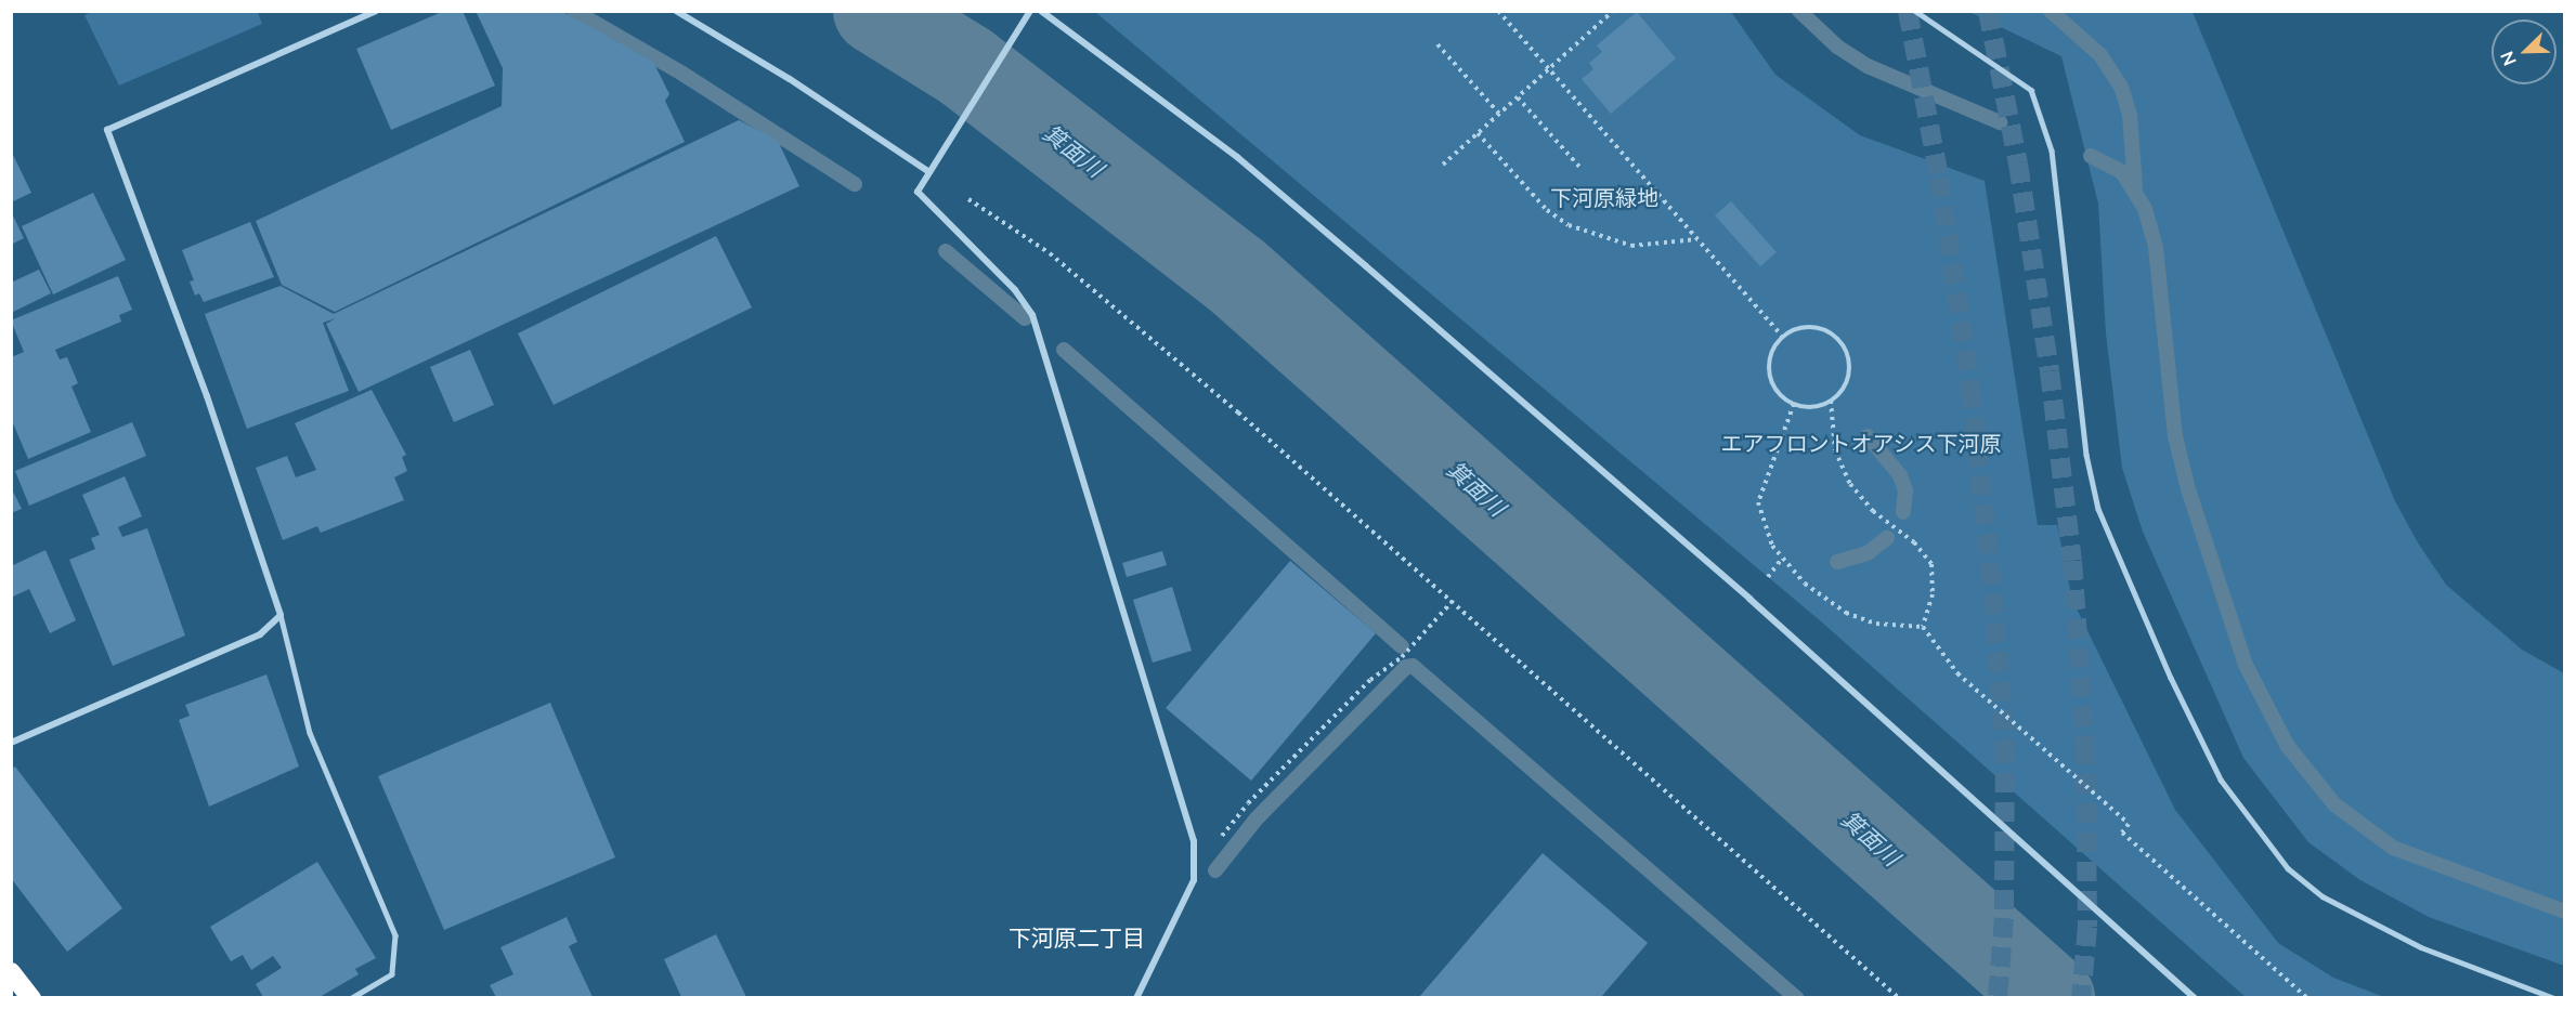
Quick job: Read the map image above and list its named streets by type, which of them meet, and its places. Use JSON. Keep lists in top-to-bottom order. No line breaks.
{"districts":["下河原二丁目"],"water":["箕面川"],"parks":["下河原緑地","エアフロントオアシス下河原"],"north":"bottom left"}
